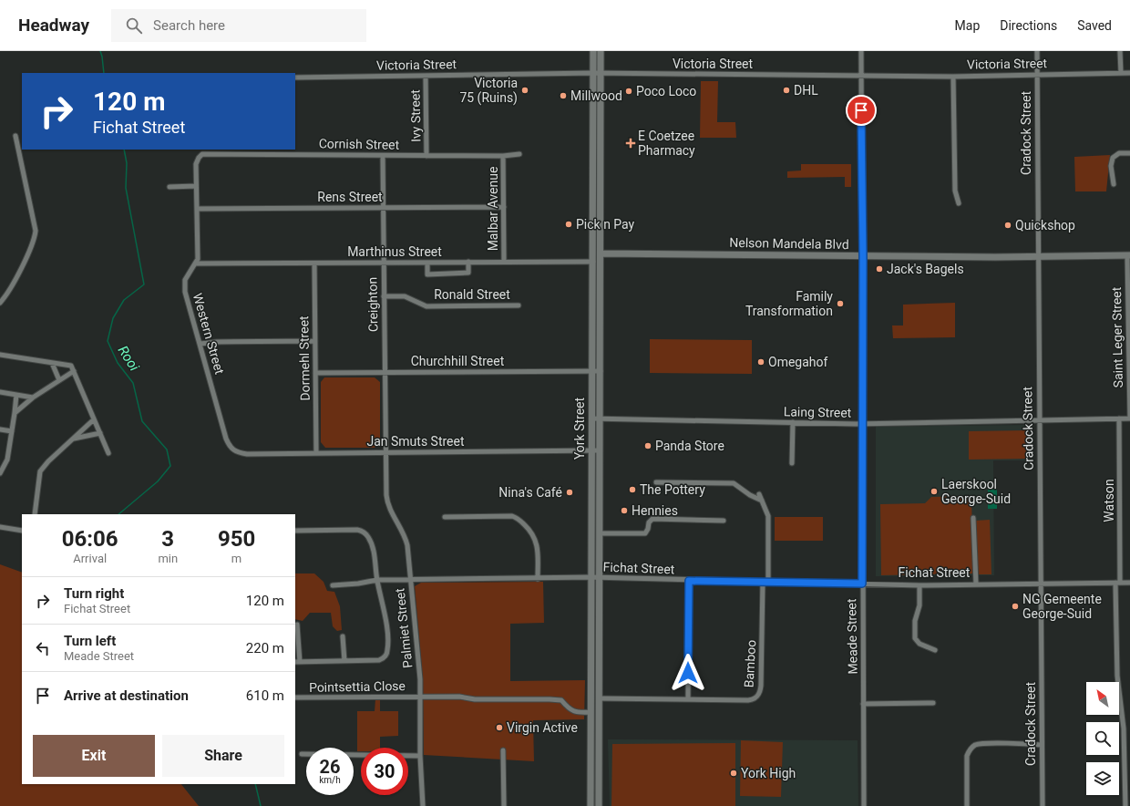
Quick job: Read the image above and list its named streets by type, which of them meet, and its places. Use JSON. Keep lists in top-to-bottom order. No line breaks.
{"streets":{"main road":["Nelson Mandela Blvd","York Street"],"street":["Victoria Street","Ivy Street","Cradock Street","Cornish Street","Rens Street","Malbar Avenue","Marthinus Street","Ronald Street","Creighton","Western Street","Saint Leger Street","Dormehl Street","Churchhill Street","Laing Street","Jan Smuts Street","Watson","Fichat Street","Palmiet Street","Meade Street","Bamboo","Pointsettia Close"]},"crossings":[["Victoria Street","Ivy Street"],["Victoria Street","Cradock Street"],["Victoria Street","York Street"],["Victoria Street","Meade Street"],["Ivy Street","Cornish Street"],["Cradock Street","Nelson Mandela Blvd"],["Cradock Street","Laing Street"],["Cradock Street","Fichat Street"],["Cornish Street","Malbar Avenue"],["Cornish Street","Creighton"],["Cornish Street","Western Street"],["Rens Street","Malbar Avenue"],["Rens Street","Creighton"],["Rens Street","Western Street"],["Malbar Avenue","Marthinus Street"],["Nelson Mandela Blvd","Saint Leger Street"],["Nelson Mandela Blvd","York Street"],["Nelson Mandela Blvd","Meade Street"],["Marthinus Street","Creighton"],["Marthinus Street","Western Street"],["Marthinus Street","Dormehl Street"],["Marthinus Street","York Street"],["Ronald Street","Creighton"],["Creighton","Churchhill Street"],["Creighton","Jan Smuts Street"],["Creighton","Palmiet Street"],["Western Street","Jan Smuts Street"],["Saint Leger Street","Laing Street"],["Dormehl Street","Churchhill Street"],["Dormehl Street","Jan Smuts Street"],["Churchhill Street","York Street"],["Laing Street","York Street"],["Laing Street","Watson"],["Laing Street","Meade Street"],["York Street","Jan Smuts Street"],["York Street","Fichat Street"],["York Street","Bamboo"],["York Street","Pointsettia Close"],["Jan Smuts Street","Palmiet Street"],["Watson","Fichat Street"],["Fichat Street","Palmiet Street"],["Fichat Street","Meade Street"],["Fichat Street","Bamboo"],["Palmiet Street","Pointsettia Close"]],"water":["Rooi"],"places":{"other":["Victoria 75 (Ruins)","DHL","Poco Loco","Millwood","Pick n Pay","Quickshop","Jack's Bagels","Family Transformation","Omegahof","Panda Store","The Pottery","Laerskool George-Suid","Nina's Café","Hennies","NG Gemeente George-Suid","Virgin Active","York High"],"health":["E Coetzee Pharmacy"]},"north":"top left","page":{"header":"Headway","search":"Search here","nav":["Map","Directions","Saved"],"turn":["120 m","Fichat Street"],"eta":["06:06","Arrival","3","min","950","m"],"list":[{"name":"Turn right","note":"Fichat Street","value":"120 m"},{"name":"Turn left","note":"Meade Street","value":"220 m"},{"name":"Arrive at destination","value":"610 m"}],"buttons":["Exit","Share"],"speed":"26 km/h","limit":"30"}}
